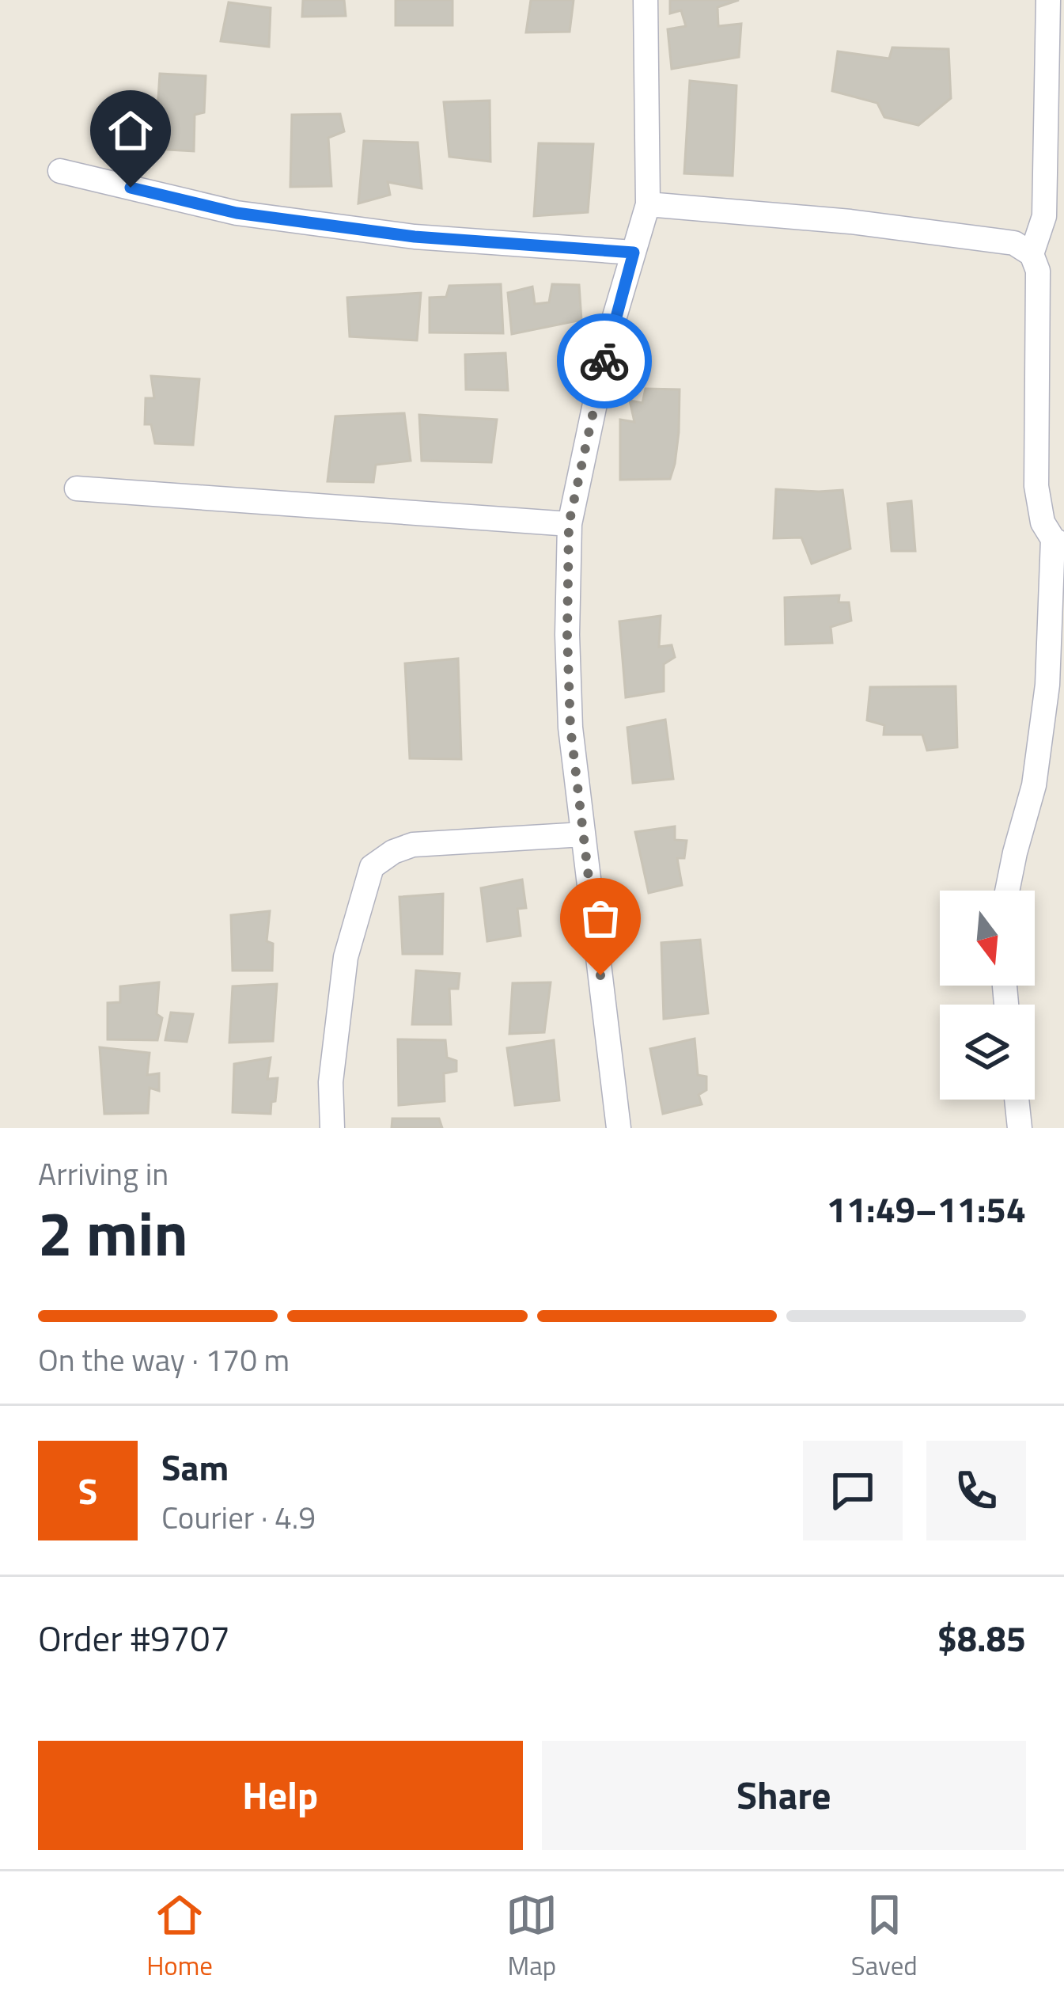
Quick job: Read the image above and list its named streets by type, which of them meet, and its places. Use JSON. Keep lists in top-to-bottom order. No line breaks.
{"north":"bottom","page":{"heading":["2 min","Arriving in","11:49–11:54"],"panel":["Sam","Courier · 4.9","Order #9707","$8.85"],"bar":"On the way · 170 m","round":"S","buttons":["Help","Share"],"tabs":["Home","Map","Saved"]}}
